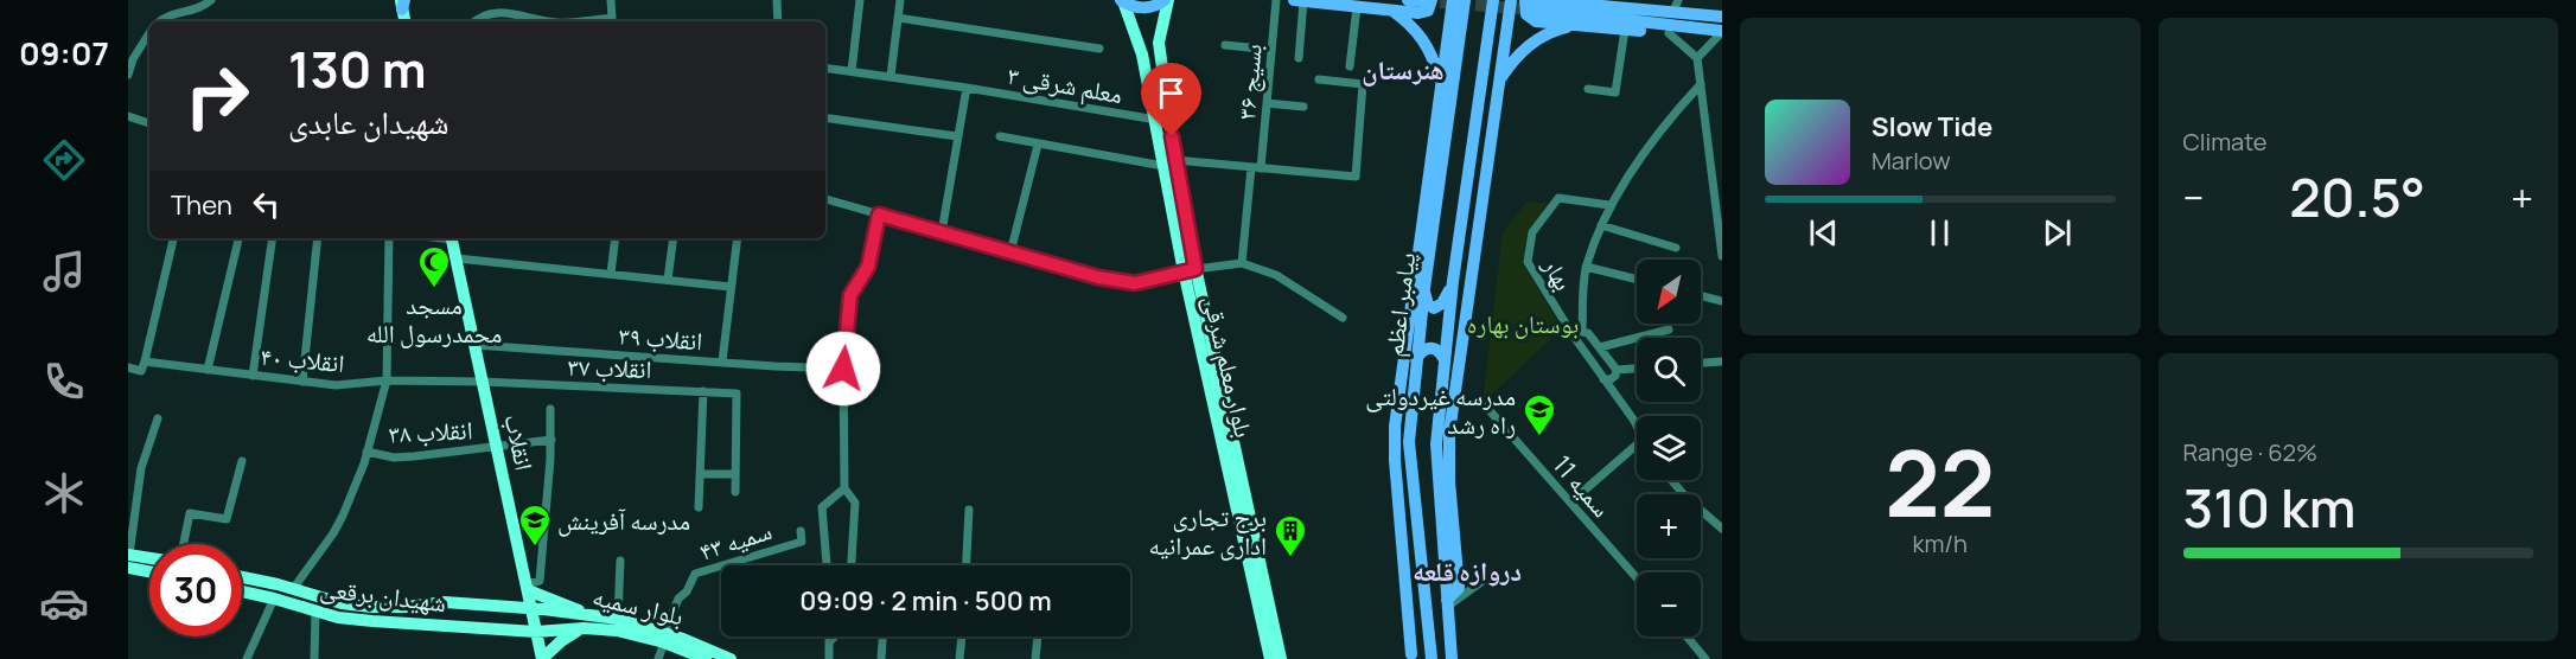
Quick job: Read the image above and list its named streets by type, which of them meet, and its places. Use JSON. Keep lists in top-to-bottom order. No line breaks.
{"streets":{"main road":["پیامبر اعظم","بلوار معلم شرقی","انقلاب","شهیدان برقعی","بلوار سمیه"],"street":["بسیج ۳۶","معلم شرقی ۳","بهار","انقلاب ۳۹","انقلاب ۴۰","انقلاب ۳۷","انقلاب ۳۸","سمیه 11","سمیه ۴۳"]},"crossings":[["معلم شرقی ۳","بلوار معلم شرقی"],["انقلاب ۳۹","انقلاب"],["انقلاب ۴۰","انقلاب ۳۷"],["انقلاب ۴۰","انقلاب"],["انقلاب ۳۷","انقلاب"],["انقلاب ۳۸","انقلاب"],["انقلاب","شهیدان برقعی"],["انقلاب","بلوار سمیه"],["سمیه ۴۳","بلوار سمیه"],["شهیدان برقعی","بلوار سمیه"]],"districts":["هنرستان","دروازه قلعه"],"parks":["بوستان بهاره"],"places":{"mosque":["مسجد محمدرسول الله"],"school or university":["مدرسه غیردولتی راه رشد","مدرسه آفرینش"],"building":["برج تجاری اداری عمرانیه"]},"north":"bottom left","page":{"tabs":"09:07","tile":["Climate",["22","km/h"],["Range · 62%","310 km"]],"turn":["130 m","شهیدان عابدی"],"song":["Slow Tide","Marlow"],"heat":["−","20.5°","+"],"then":"Then","map_buttons":["+","−"],"limit":"30","trip":"09:09 · 2 min · 500 m"}}
